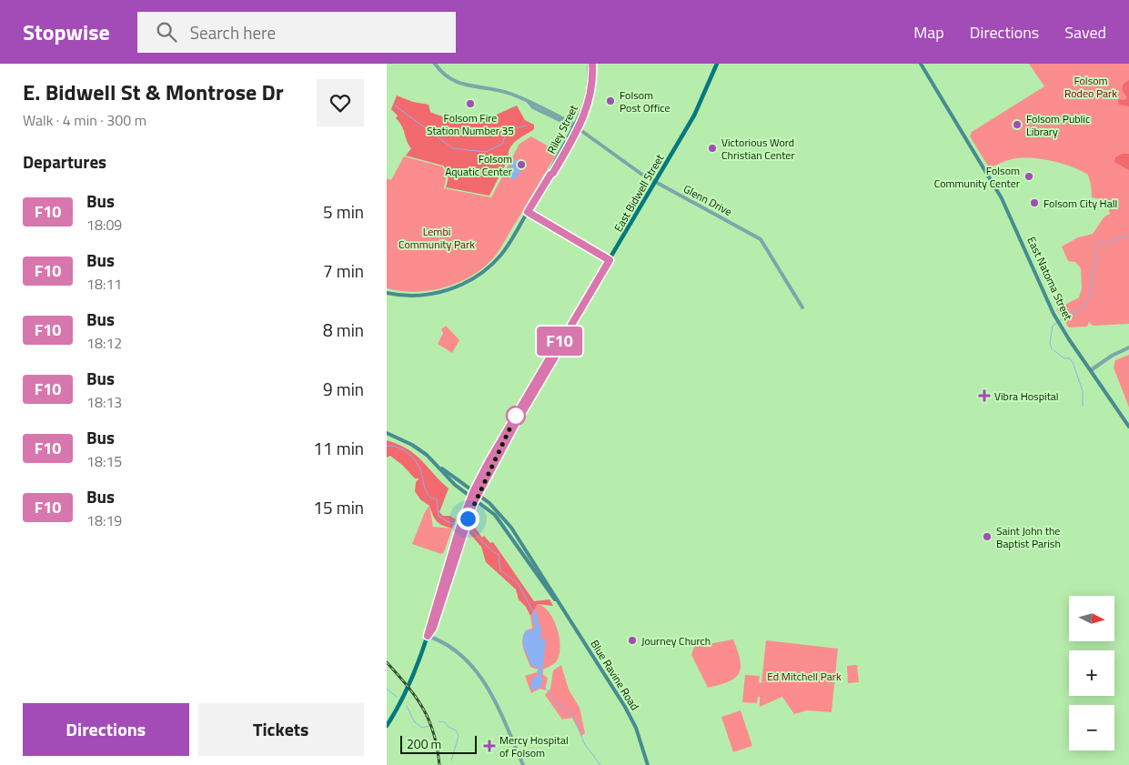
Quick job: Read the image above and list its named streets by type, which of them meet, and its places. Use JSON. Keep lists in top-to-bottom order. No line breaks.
{"streets":{"main road":["Riley Street","East Bidwell Street","East Natoma Street","Blue Ravine Road"],"street":["Glenn Drive"]},"crossings":[["Riley Street","Glenn Drive"],["East Bidwell Street","Glenn Drive"],["East Bidwell Street","Blue Ravine Road"]],"parks":["Folsom Rodeo Park","Lembi Community Park","Ed Mitchell Park"],"places":{"other":["Folsom Post Office","Folsom Fire Station Number 35","Folsom Public Library","Victorious Word Christian Center","Folsom Aquatic Center","Folsom Community Center","Folsom City Hall","Saint John the Baptist Parish","Journey Church"],"health":["Vibra Hospital","Mercy Hospital of Folsom"]},"lines":["bus line F10"],"scale_bar":"200 m","north":"right","page":{"header":"Stopwise","search":"Search here","nav":["Map","Directions","Saved"],"heading":[["E. Bidwell St & Montrose Dr","Walk · 4 min · 300 m"],"Departures"],"on_map":"F10","list":[{"mark":"F10","name":"Bus","note":"18:09","value":"5 min"},{"mark":"F10","name":"Bus","note":"18:11","value":"7 min"},{"mark":"F10","name":"Bus","note":"18:12","value":"8 min"},{"mark":"F10","name":"Bus","note":"18:13","value":"9 min"},{"mark":"F10","name":"Bus","note":"18:15","value":"11 min"},{"mark":"F10","name":"Bus","note":"18:19","value":"15 min"}],"map_buttons":["+","−"],"buttons":["Directions","Tickets"],"scale":"200 m"}}
